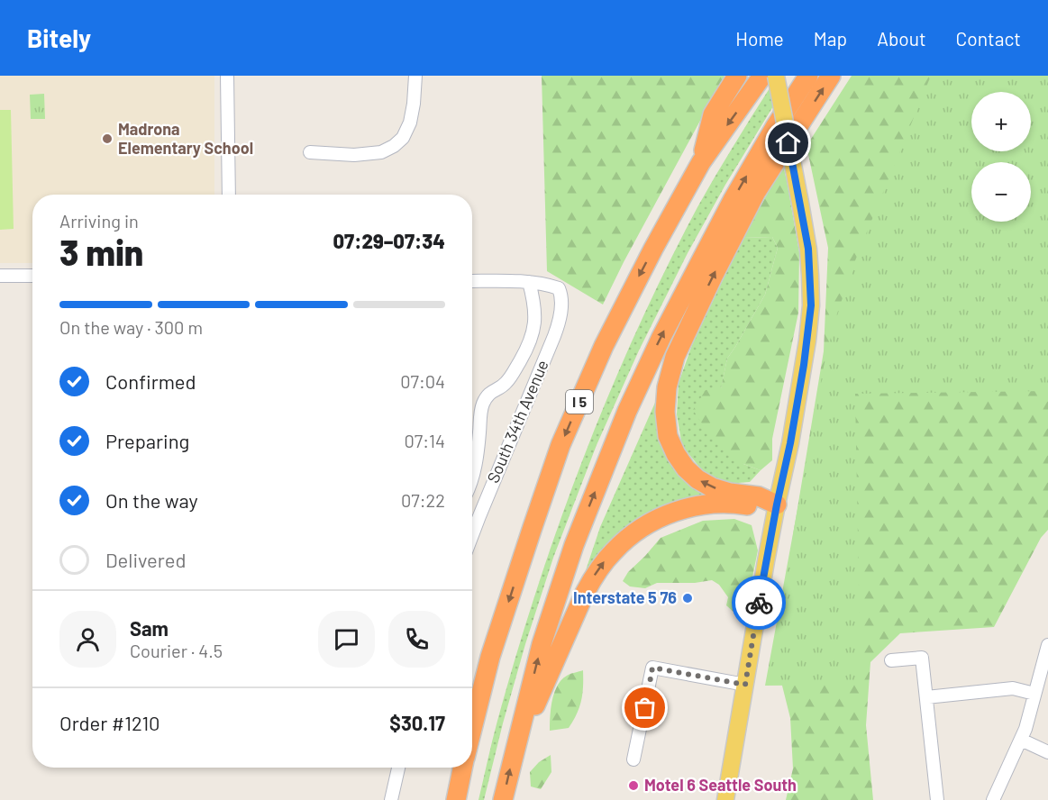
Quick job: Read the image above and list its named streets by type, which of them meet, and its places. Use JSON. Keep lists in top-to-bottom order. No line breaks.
{"streets":{"highway":["I 5"],"street":["South 34th Avenue"]},"places":["Madrona Elementary School","Interstate 5 76","Motel 6 Seattle South"],"page":{"header":"Bitely","nav":["Home","Map","About","Contact"],"map_buttons":["+","−"],"heading":["3 min","Arriving in","07:29–07:34"],"panel":["Sam","Courier · 4.5","Order #1210","$30.17"],"bar":"On the way · 300 m","list":[["Confirmed","07:04"],["Preparing","07:14"],["On the way","07:22"],"Delivered"]}}
